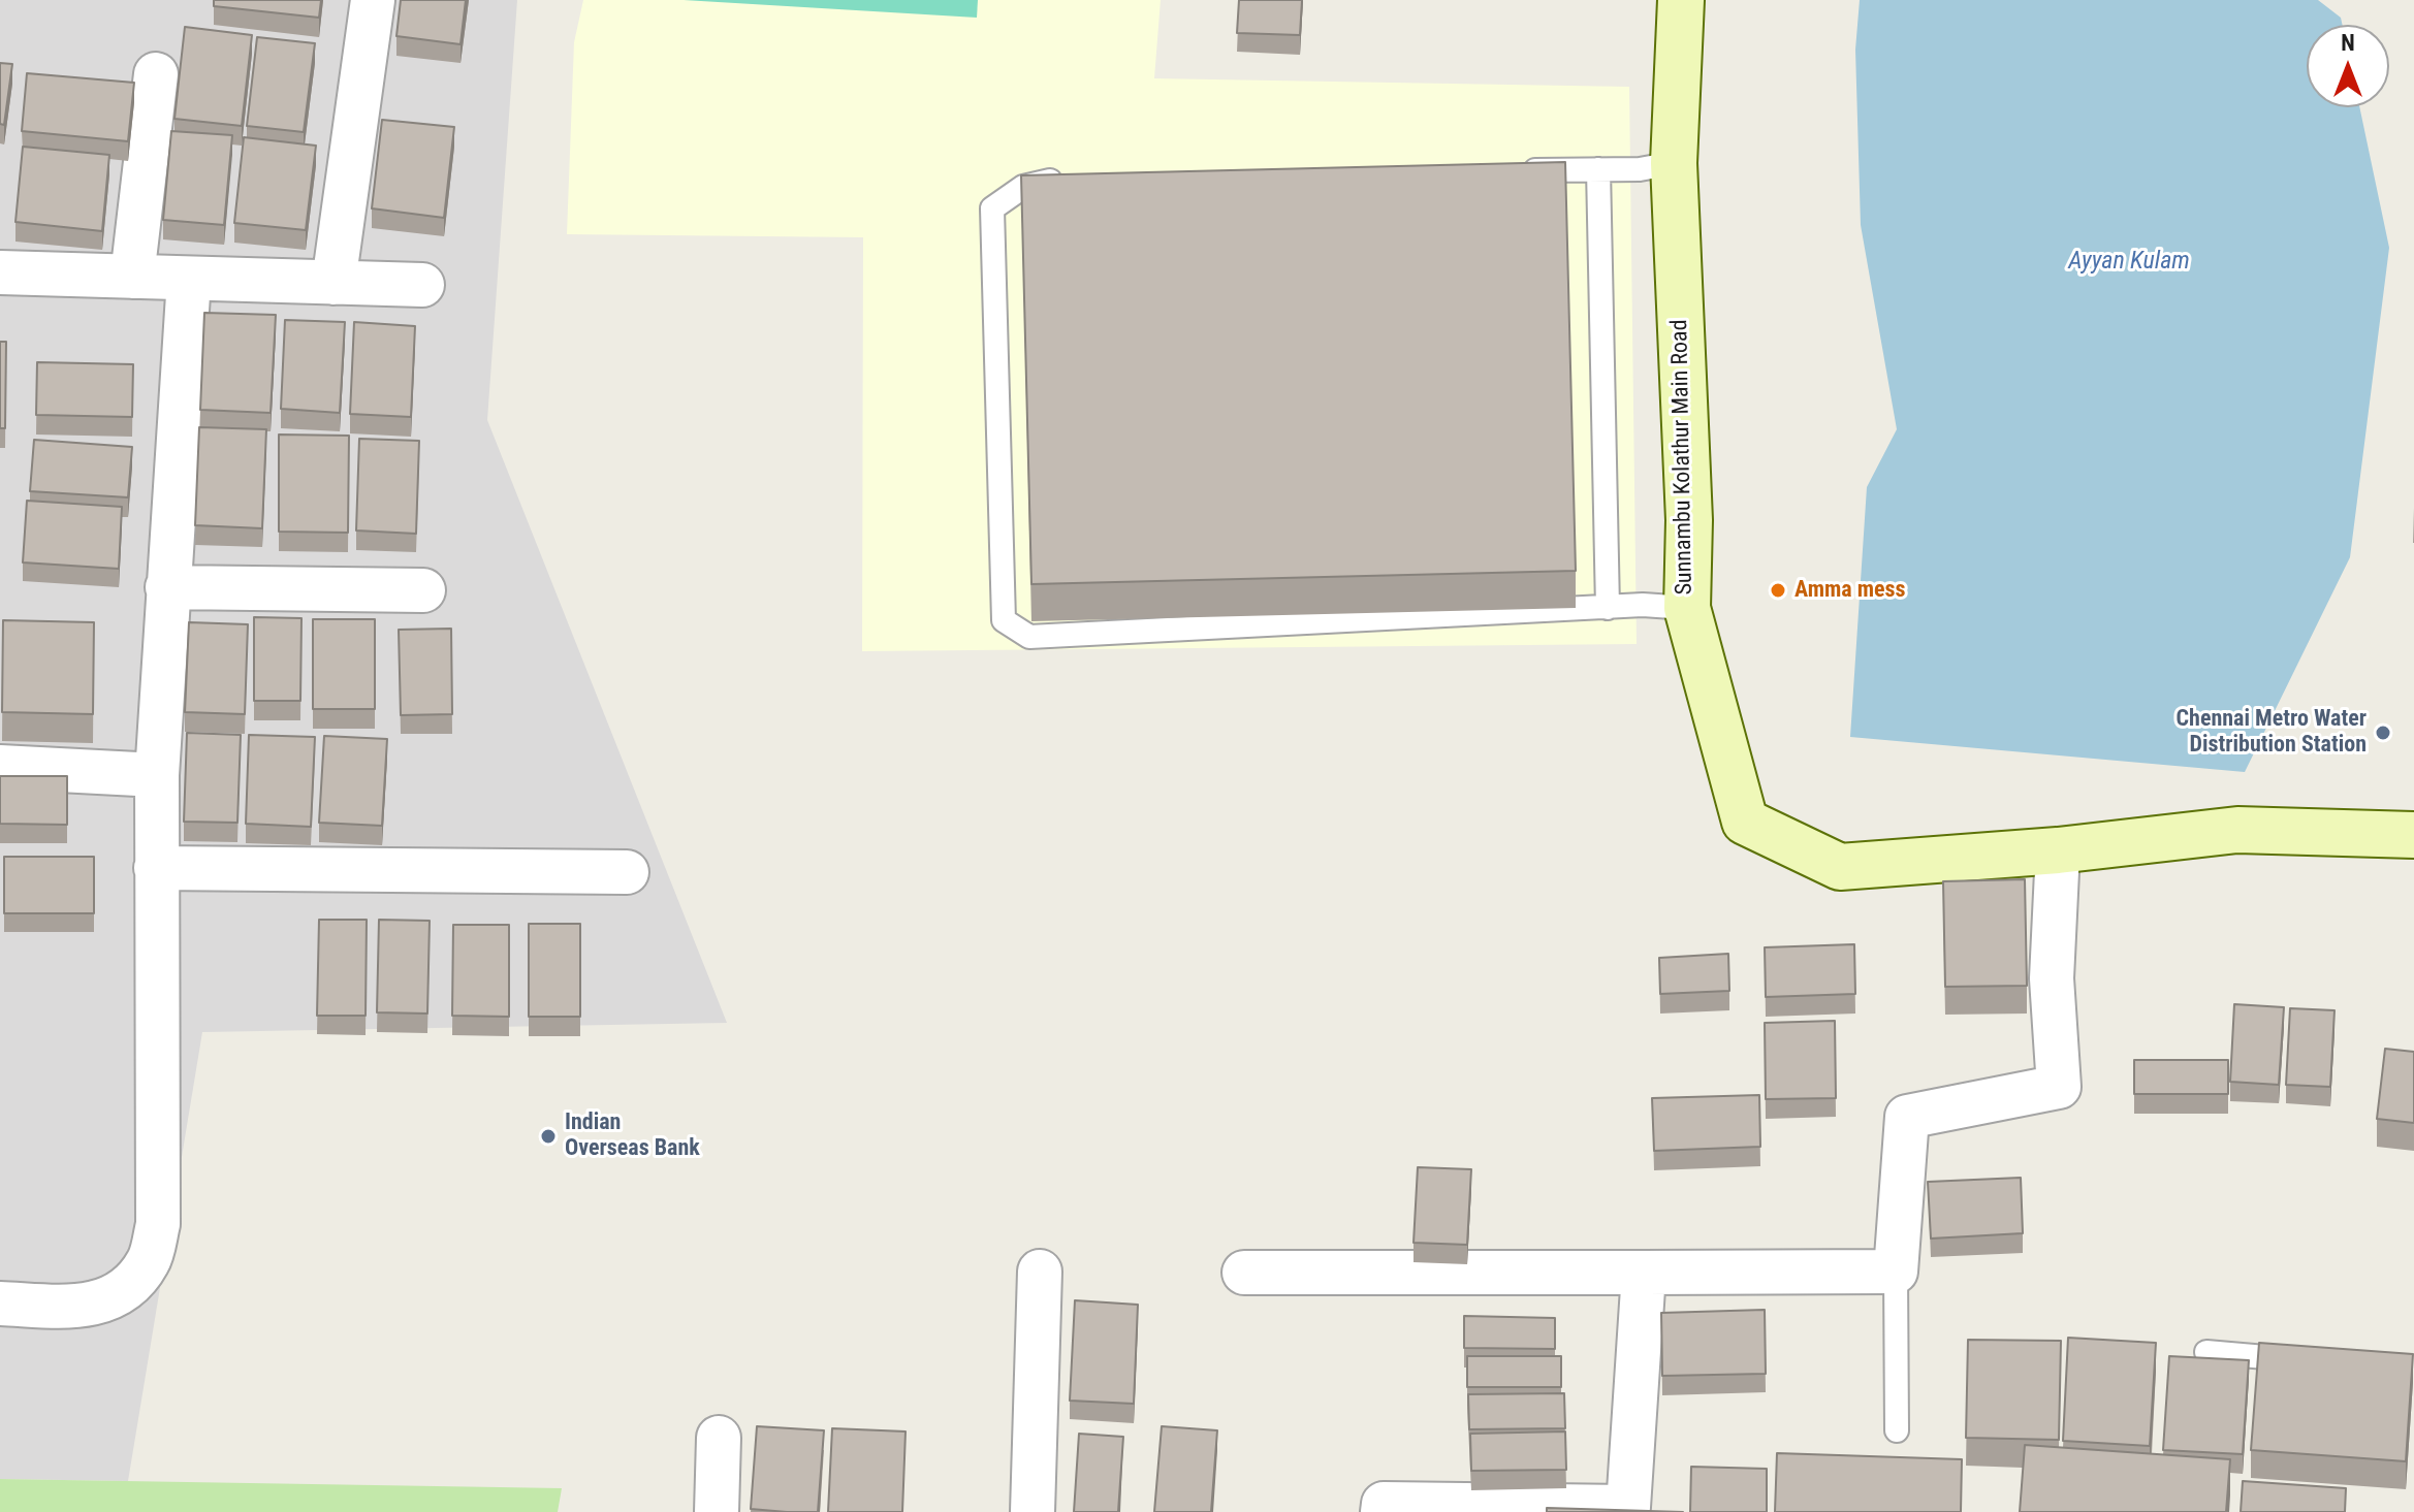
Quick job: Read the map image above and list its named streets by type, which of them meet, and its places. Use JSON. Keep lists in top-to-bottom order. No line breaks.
{"streets":{"street":["Sunnambu Kolathur Main Road"]},"water":["Ayyan Kulam"],"places":["Amma mess","Chennai Metro Water Distribution Station","Indian Overseas Bank"],"north":"top"}
